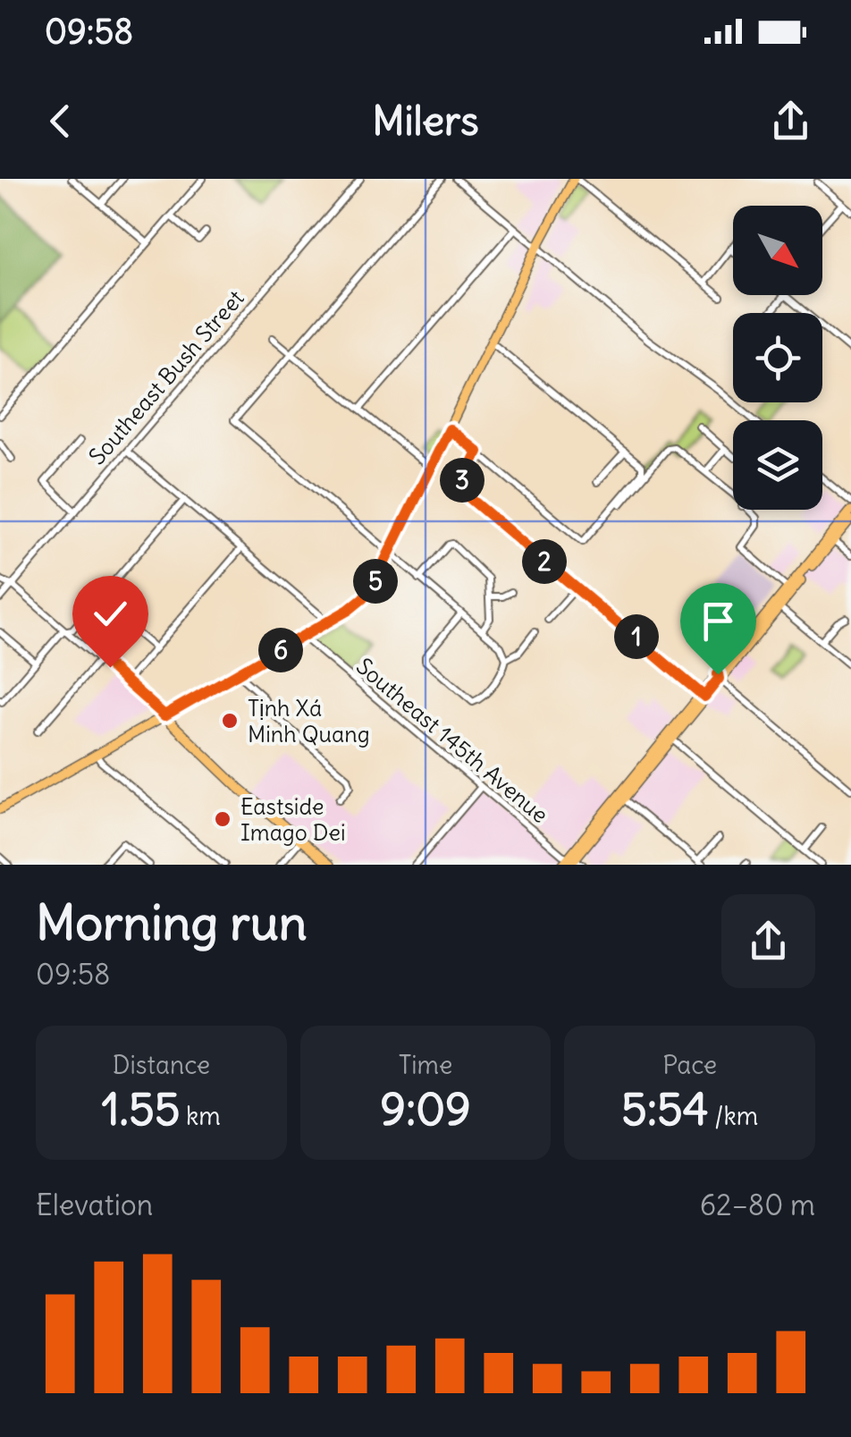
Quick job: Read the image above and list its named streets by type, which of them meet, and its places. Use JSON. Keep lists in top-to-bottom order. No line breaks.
{"streets":{"street":["Southeast Bush Street","Southeast 145th Avenue"]},"places":["Tịnh Xá Minh Quang","Eastside Imago Dei"],"north":"bottom right","page":{"status":"09:58","header":"Milers","pins":["3","2","5","1","6"],"heading":["Morning run","09:58"],"stats":[["Distance","1.55 km"],["Time","9:09"],["Pace","5:54 /km"]],"chart":["Elevation","62–80 m"]}}
